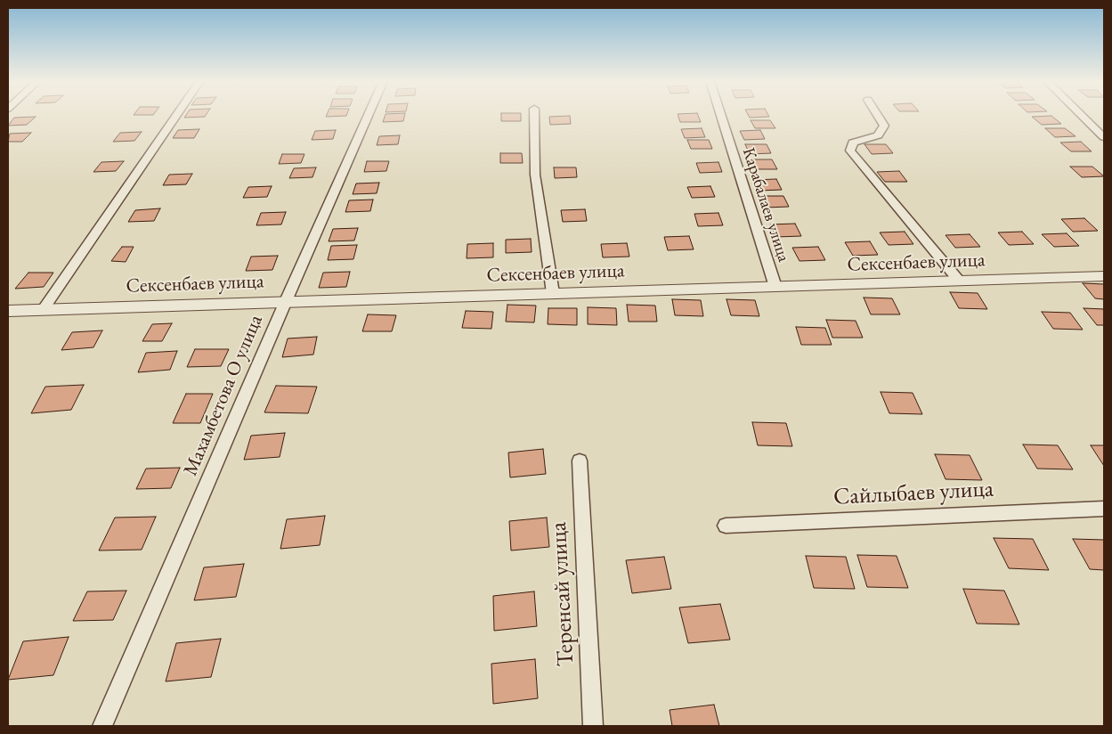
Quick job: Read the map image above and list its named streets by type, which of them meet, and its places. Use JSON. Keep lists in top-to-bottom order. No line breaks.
{"streets":{"street":["Карабалаев улица","Сексенбаев улица","Махамбетова О улица","Сайлыбаев улица","Теренсай улица"]},"crossings":[["Карабалаев улица","Сексенбаев улица"],["Сексенбаев улица","Махамбетова О улица"]]}
